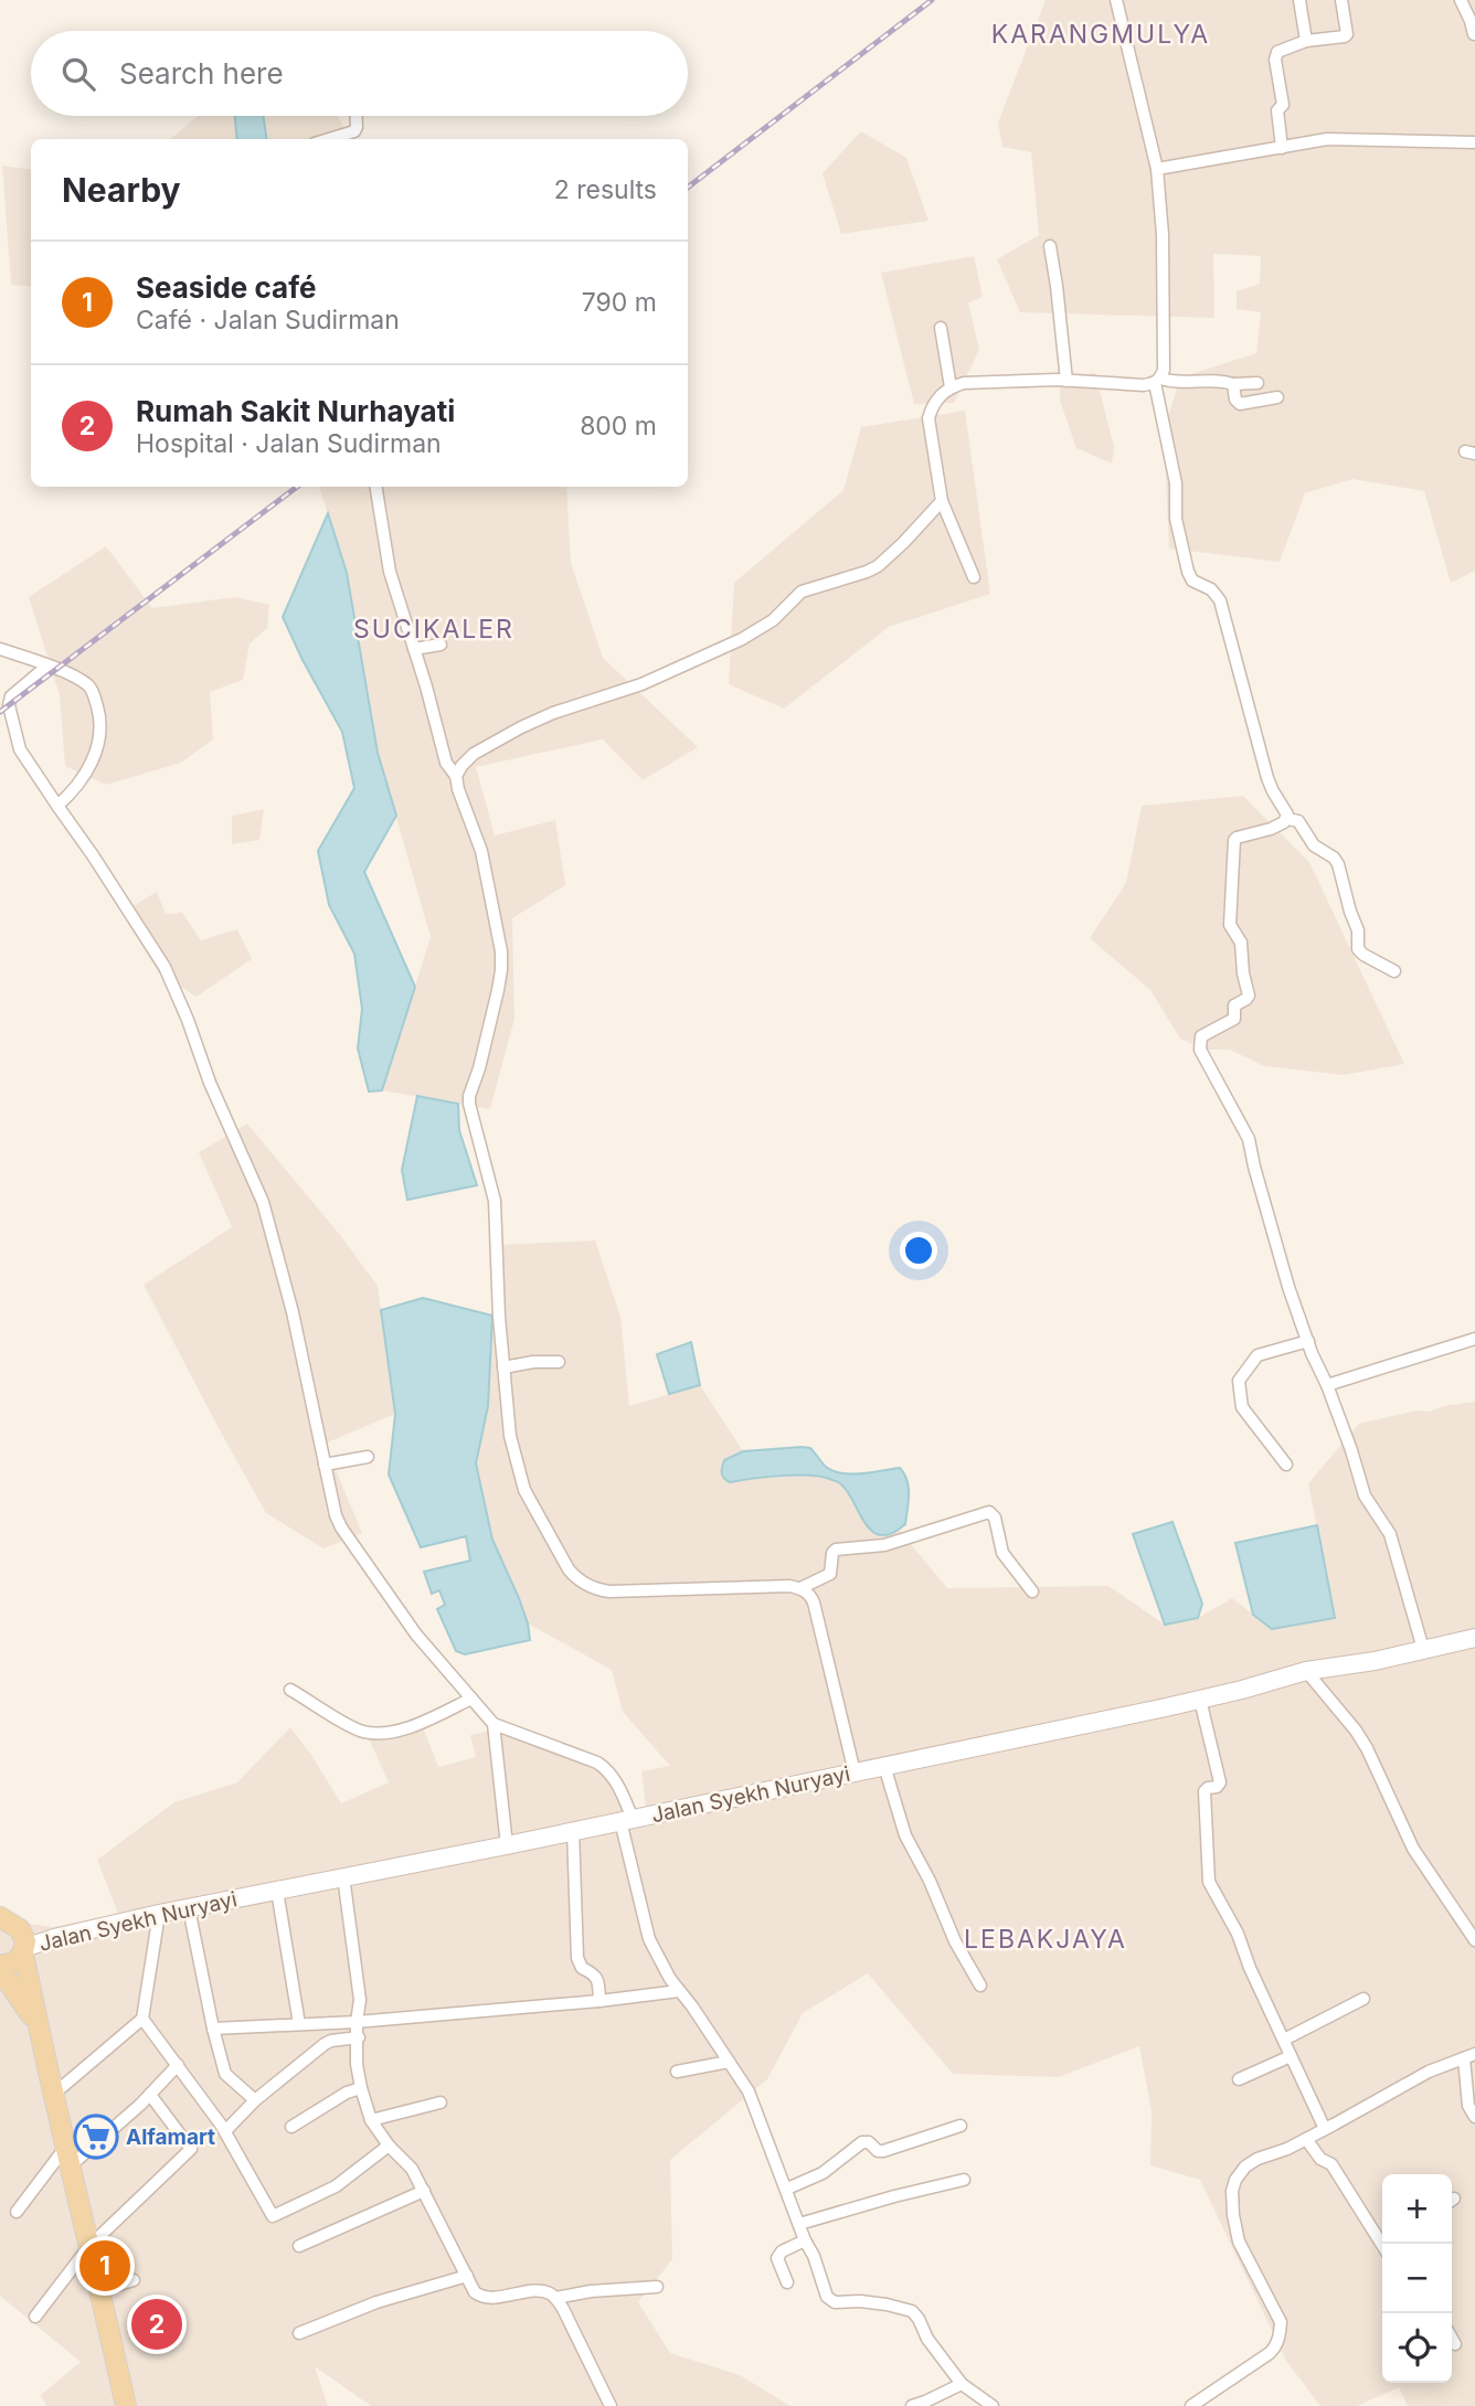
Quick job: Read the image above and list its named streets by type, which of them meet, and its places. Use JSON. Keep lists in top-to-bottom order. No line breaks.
{"streets":{"main road":["Jalan Syekh Nuryayi"]},"districts":["KARANGMULYA","SUCIKALER","LEBAKJAYA"],"places":{"supermarket":["Alfamart"]},"page":{"search":"Search here","heading":["Nearby","2 results"],"list":[{"mark":"1","name":"Seaside café","note":"Café · Jalan Sudirman","value":"790 m"},{"mark":"2","name":"Rumah Sakit Nurhayati","note":"Hospital · Jalan Sudirman","value":"800 m"}],"map_buttons":["+","−"],"pins":["1","2"]}}
